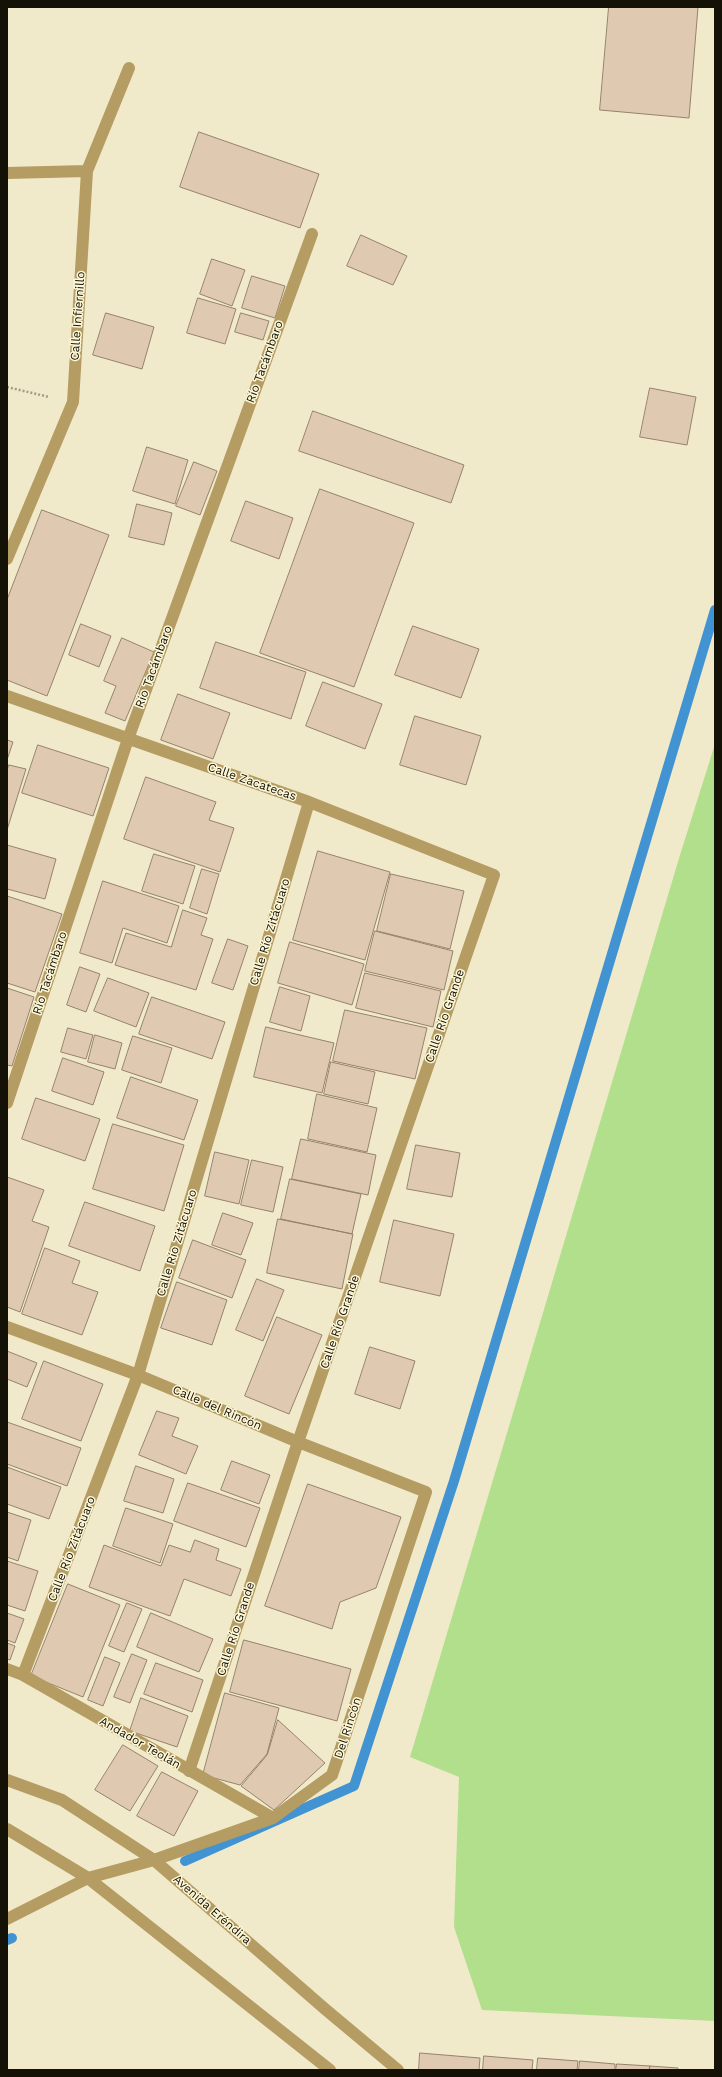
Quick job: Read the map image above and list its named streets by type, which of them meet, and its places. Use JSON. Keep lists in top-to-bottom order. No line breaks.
{"streets":{"street":["Calle Infiernillo","Río Tacámbaro","Calle Zacatecas","Calle Río Zitácuaro","Calle Río Grande","Calle del Rincón","Del Rincón","Andador Teolán","Avenida Eréndira"]},"crossings":[["Río Tacámbaro","Calle Zacatecas"],["Calle Zacatecas","Calle Río Zitácuaro"],["Calle Zacatecas","Calle Río Grande"],["Calle Río Zitácuaro","Calle del Rincón"],["Calle Río Zitácuaro","Andador Teolán"],["Calle Río Grande","Calle del Rincón"],["Calle Río Grande","Andador Teolán"],["Calle del Rincón","Del Rincón"],["Del Rincón","Andador Teolán"],["Del Rincón","Avenida Eréndira"]]}
